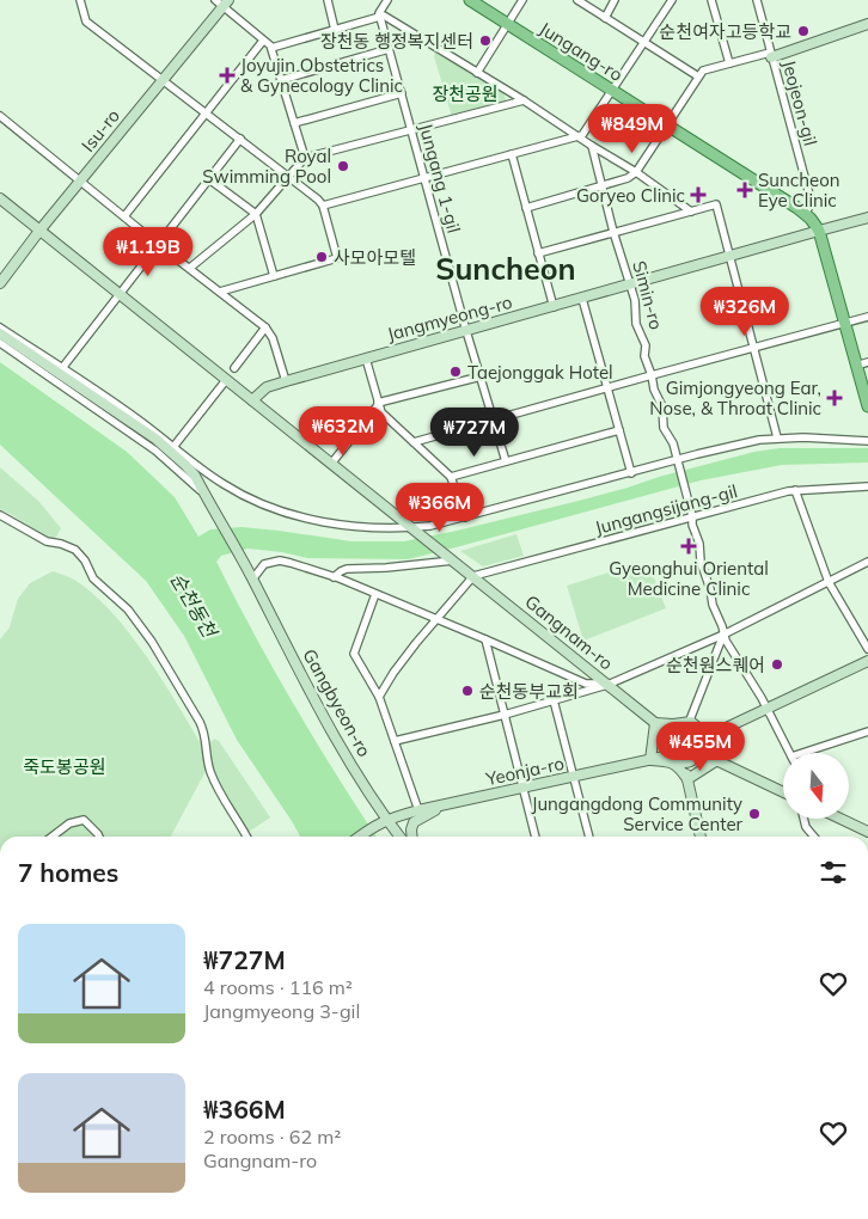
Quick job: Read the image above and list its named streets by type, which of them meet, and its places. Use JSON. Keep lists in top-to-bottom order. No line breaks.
{"streets":{"main road":["Jungang-ro","Isu-ro","Jangmyeong-ro","Gangnam-ro","Gangbyeon-ro","Yeonja-ro"],"street":["Jeojeon-gil","Jungang 1-gil","Simin-ro","Jungangsijang-gil"]},"crossings":[["Jungang-ro","Jeojeon-gil"],["Jungang-ro","Jangmyeong-ro"],["Jungang 1-gil","Jangmyeong-ro"],["Simin-ro","Jangmyeong-ro"],["Simin-ro","Jungangsijang-gil"],["Jungangsijang-gil","Gangnam-ro"],["Gangnam-ro","Yeonja-ro"],["Gangbyeon-ro","Yeonja-ro"]],"districts":["Suncheon"],"water":["순천동천"],"parks":["장천공원","죽도봉공원"],"places":{"other":["순천여자고등학교","장천동 행정복지센터","Royal Swimming Pool","사모아모텔","Taejonggak Hotel","순천원스퀘어","순천동부교회","Jungangdong Community Service Center"],"health":["Joyujin Obstetrics & Gynecology Clinic","Suncheon Eye Clinic","Goryeo Clinic","Gimjongyeong Ear, Nose, & Throat Clinic","Gyeonghui Oriental Medicine Clinic"]},"north":"bottom","page":{"price":["₩849M","₩1.19B","₩326M","₩632M","₩727M","₩366M","₩455M"],"heading":"7 homes","list":[{"name":"₩727M","note":"4 rooms · 116 m² · Jangmyeong 3-gil"},{"name":"₩366M","note":"2 rooms · 62 m² · Gangnam-ro"}]}}
